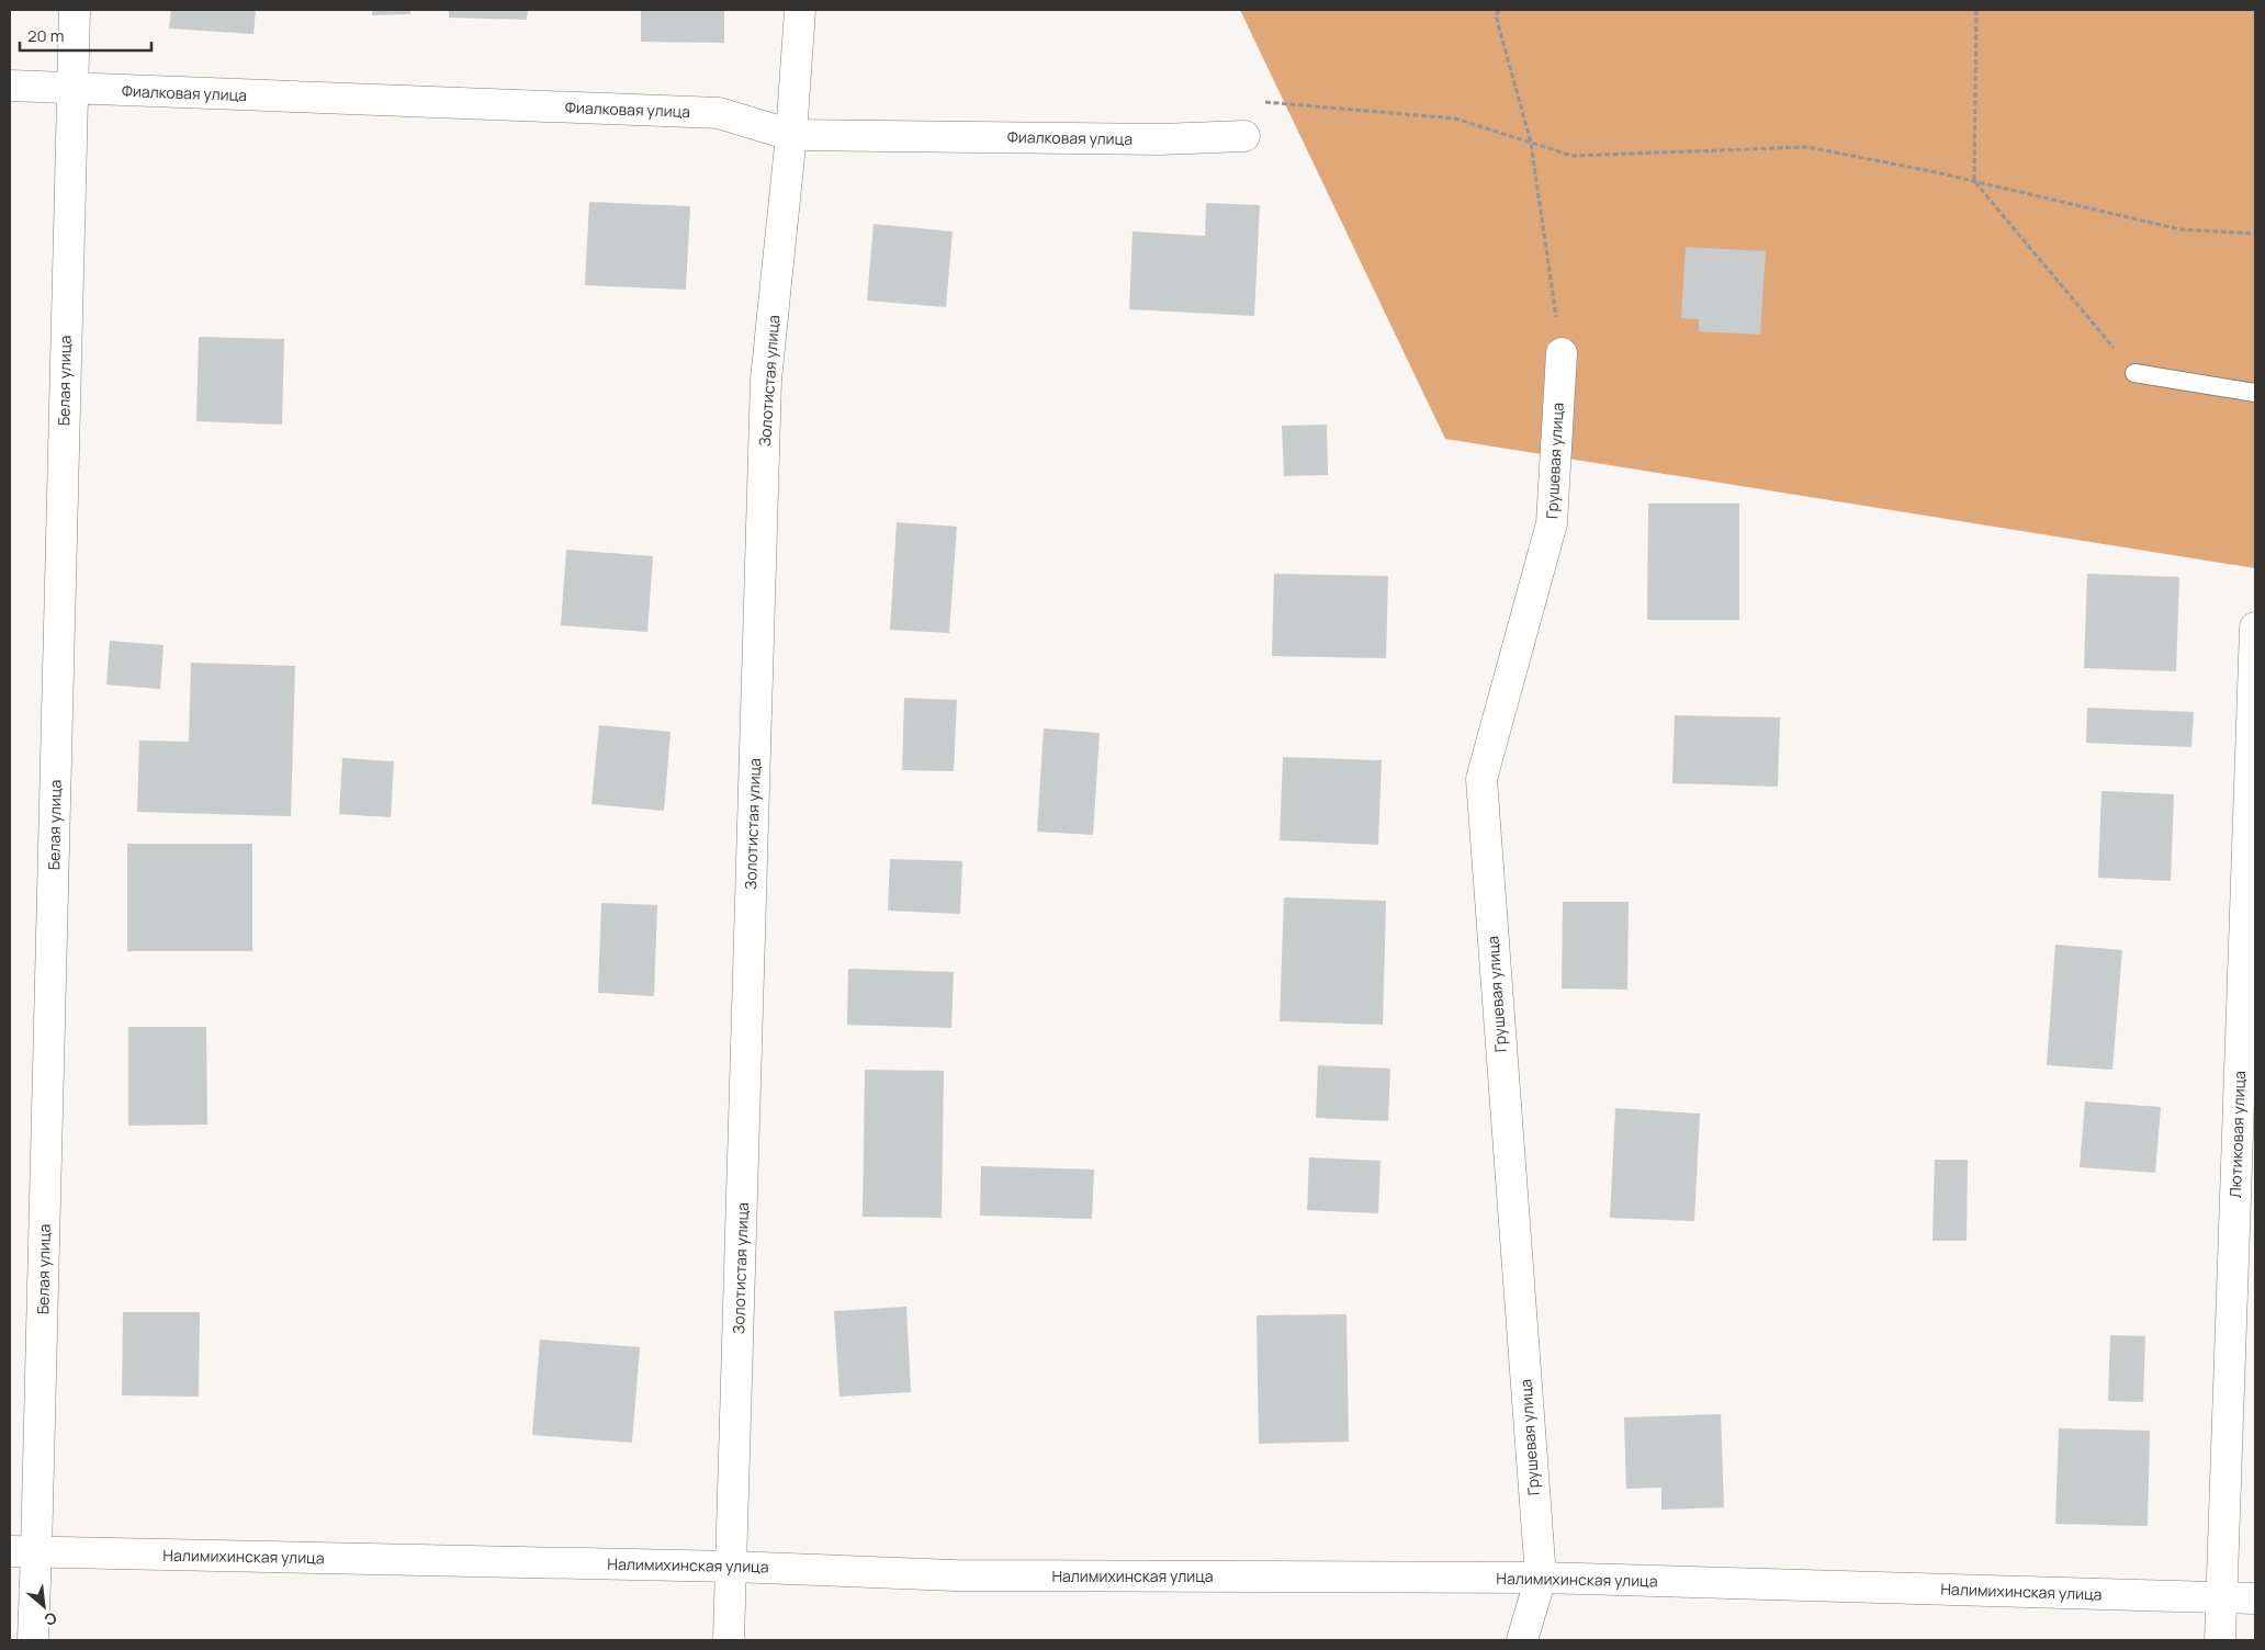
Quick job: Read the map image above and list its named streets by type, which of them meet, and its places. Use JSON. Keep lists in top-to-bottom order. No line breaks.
{"streets":{"street":["Фиалковая улица","Белая улица","Золотистая улица","Грушевая улица","Лютиковая улица","Налимихинская улица"]},"crossings":[["Фиалковая улица","Белая улица"],["Фиалковая улица","Золотистая улица"],["Белая улица","Налимихинская улица"],["Золотистая улица","Налимихинская улица"],["Грушевая улица","Налимихинская улица"],["Лютиковая улица","Налимихинская улица"]],"scale_bar":"20 m","north":"bottom right"}
